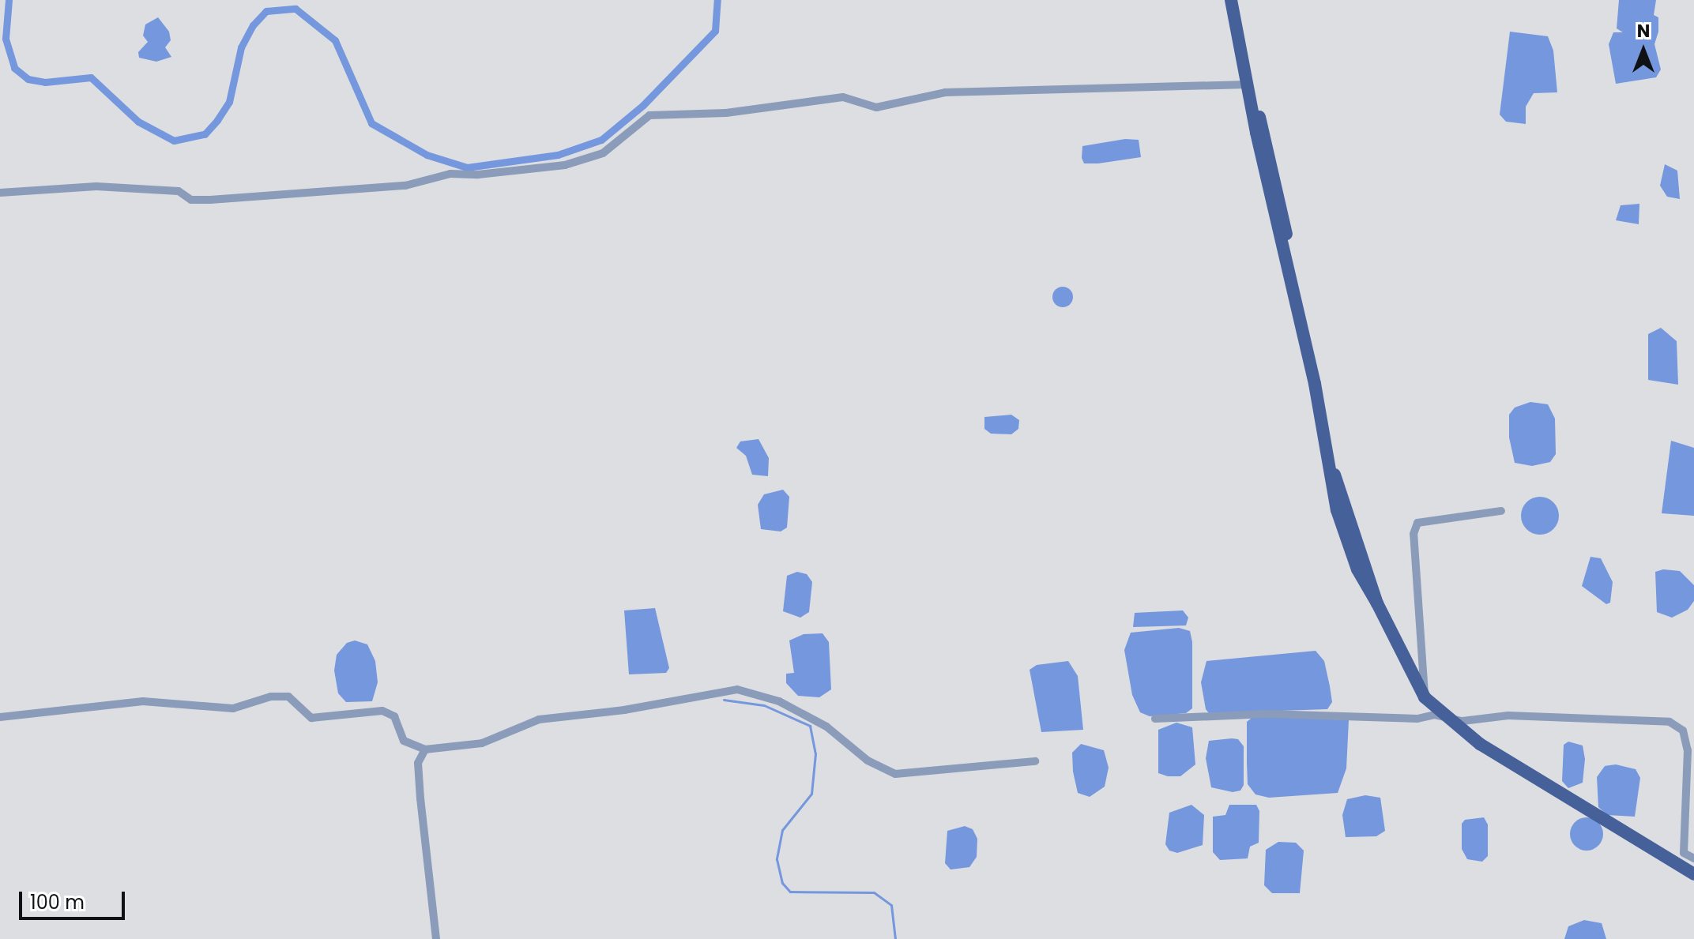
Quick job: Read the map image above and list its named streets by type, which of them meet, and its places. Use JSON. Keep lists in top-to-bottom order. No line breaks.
{"scale_bar":"100 m","north":"top"}
